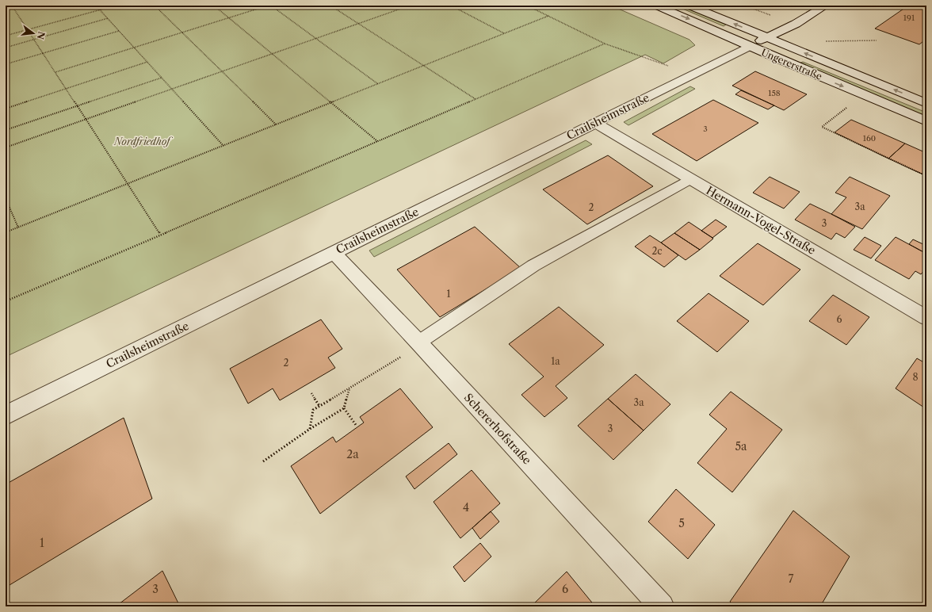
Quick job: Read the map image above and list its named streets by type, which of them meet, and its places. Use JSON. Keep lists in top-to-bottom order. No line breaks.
{"streets":{"street":["Ungererstraße","Crailsheimstraße","Hermann-Vogel-Straße","Schererhofstraße"]},"crossings":[["Ungererstraße","Crailsheimstraße"],["Crailsheimstraße","Hermann-Vogel-Straße"],["Crailsheimstraße","Schererhofstraße"]],"parks":["Nordfriedhof"],"house_numbers":["191","158","3","160","3a","2","3","2c","1","6","1a","2","8","3a","3","5a","2a","4","5","1","7","3","6"],"north":"right"}
